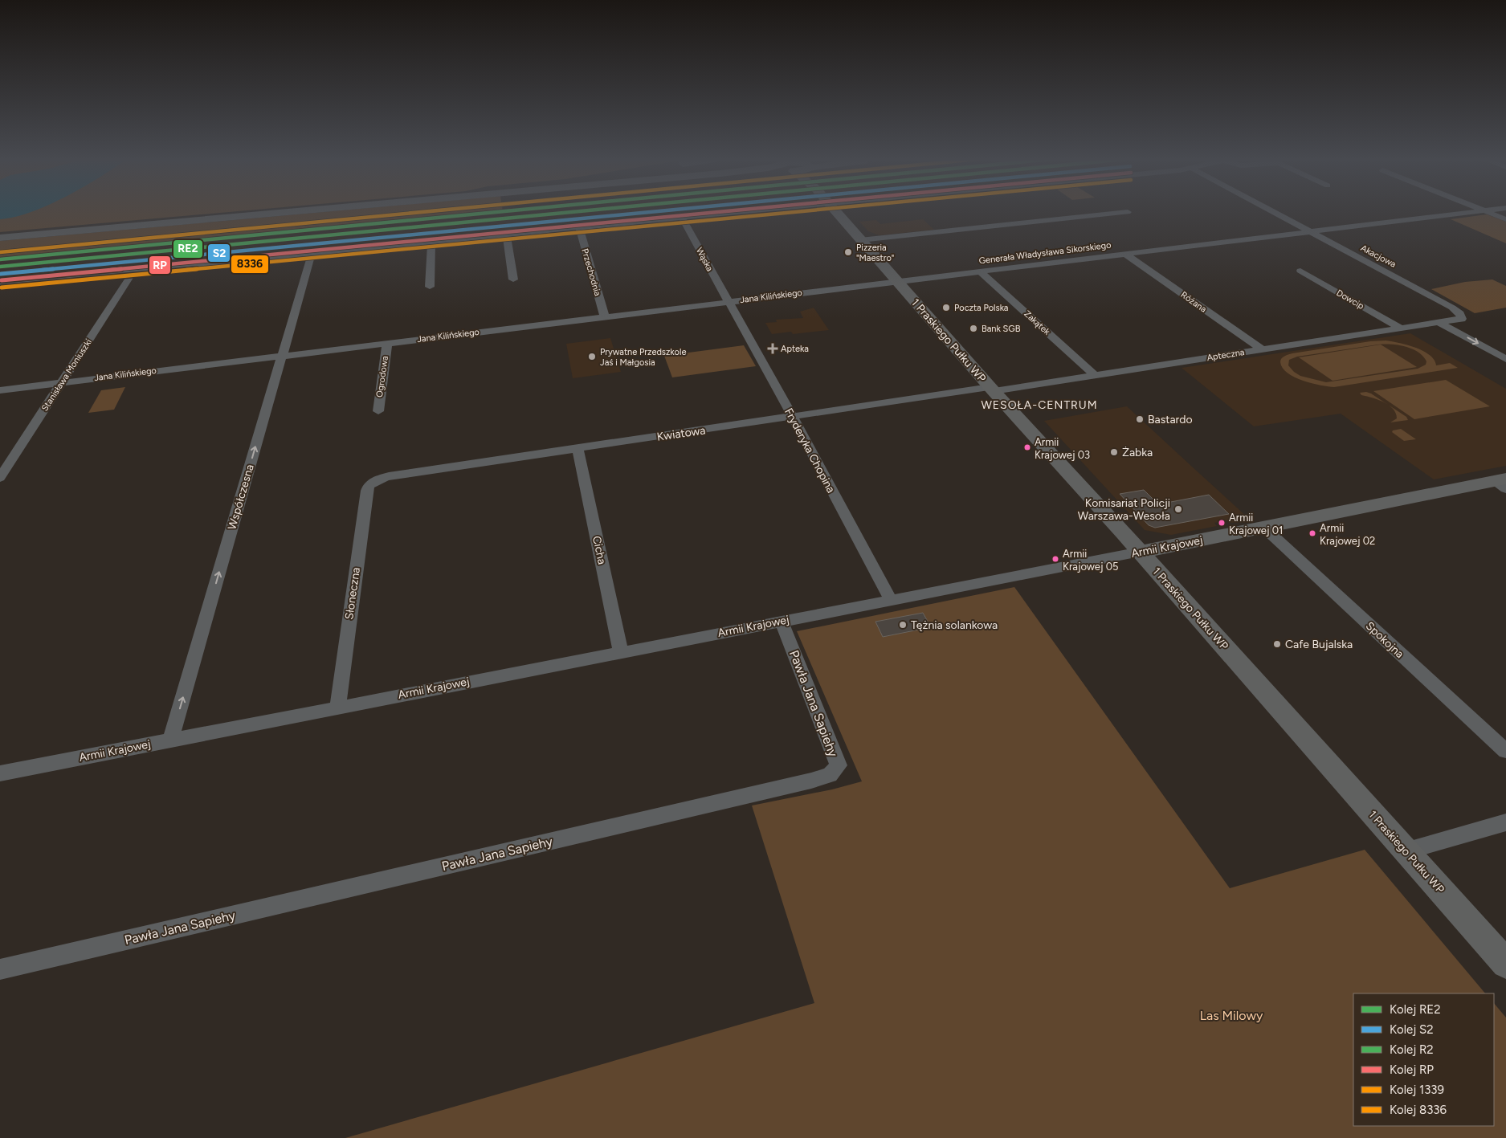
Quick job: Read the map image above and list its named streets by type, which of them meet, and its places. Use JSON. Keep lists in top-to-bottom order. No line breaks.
{"streets":{"street":["Generała Władysława Sikorskiego","Akacjowa","Wąska","Przechodnia","Jana Kilińskiego","Dowcip","Różana","Zakątek","1 Praskiego Pułku WP","Apteczna","Stanisława Moniuszki","Ogrodowa","Kwiatowa","Fryderyka Chopina","Współczesna","Armii Krajowej","Cicha","Słoneczna","Spokojna","Pawła Jana Sapiehy"]},"crossings":[["Generała Władysława Sikorskiego","Akacjowa"],["Generała Władysława Sikorskiego","Jana Kilińskiego"],["Generała Władysława Sikorskiego","Różana"],["Generała Władysława Sikorskiego","Zakątek"],["Generała Władysława Sikorskiego","1 Praskiego Pułku WP"],["Akacjowa","Apteczna"],["Wąska","Jana Kilińskiego"],["Wąska","Fryderyka Chopina"],["Przechodnia","Jana Kilińskiego"],["Jana Kilińskiego","1 Praskiego Pułku WP"],["Jana Kilińskiego","Stanisława Moniuszki"],["Jana Kilińskiego","Ogrodowa"],["Jana Kilińskiego","Fryderyka Chopina"],["Jana Kilińskiego","Współczesna"],["Dowcip","Apteczna"],["Różana","Apteczna"],["Zakątek","Apteczna"],["1 Praskiego Pułku WP","Apteczna"],["1 Praskiego Pułku WP","Kwiatowa"],["1 Praskiego Pułku WP","Armii Krajowej"],["Apteczna","Kwiatowa"],["Kwiatowa","Fryderyka Chopina"],["Kwiatowa","Cicha"],["Kwiatowa","Słoneczna"],["Fryderyka Chopina","Armii Krajowej"],["Współczesna","Armii Krajowej"],["Armii Krajowej","Cicha"],["Armii Krajowej","Słoneczna"],["Armii Krajowej","Spokojna"],["Armii Krajowej","Pawła Jana Sapiehy"]],"one_way":["Współczesna"],"districts":["WESOŁA-CENTRUM"],"parks":["Las Milowy"],"places":{"other":["Pizzeria \"Maestro\"","Poczta Polska","Bank SGB","Prywatne Przedszkole Jaś i Małgosia","Bastardo","Armii Krajowej 03","Żabka","Komisariat Policji Warszawa-Wesoła","Armii Krajowej 01","Armii Krajowej 02","Armii Krajowej 05","Tężnia solankowa","Cafe Bujalska"],"health":["Apteka"]},"lines":["rail line RE2","rail line S2","rail line R2","rail line RP","rail line 1339","rail line 8336"],"legend":["Kolej RE2","Kolej S2","Kolej R2","Kolej RP","Kolej 1339","Kolej 8336"]}
